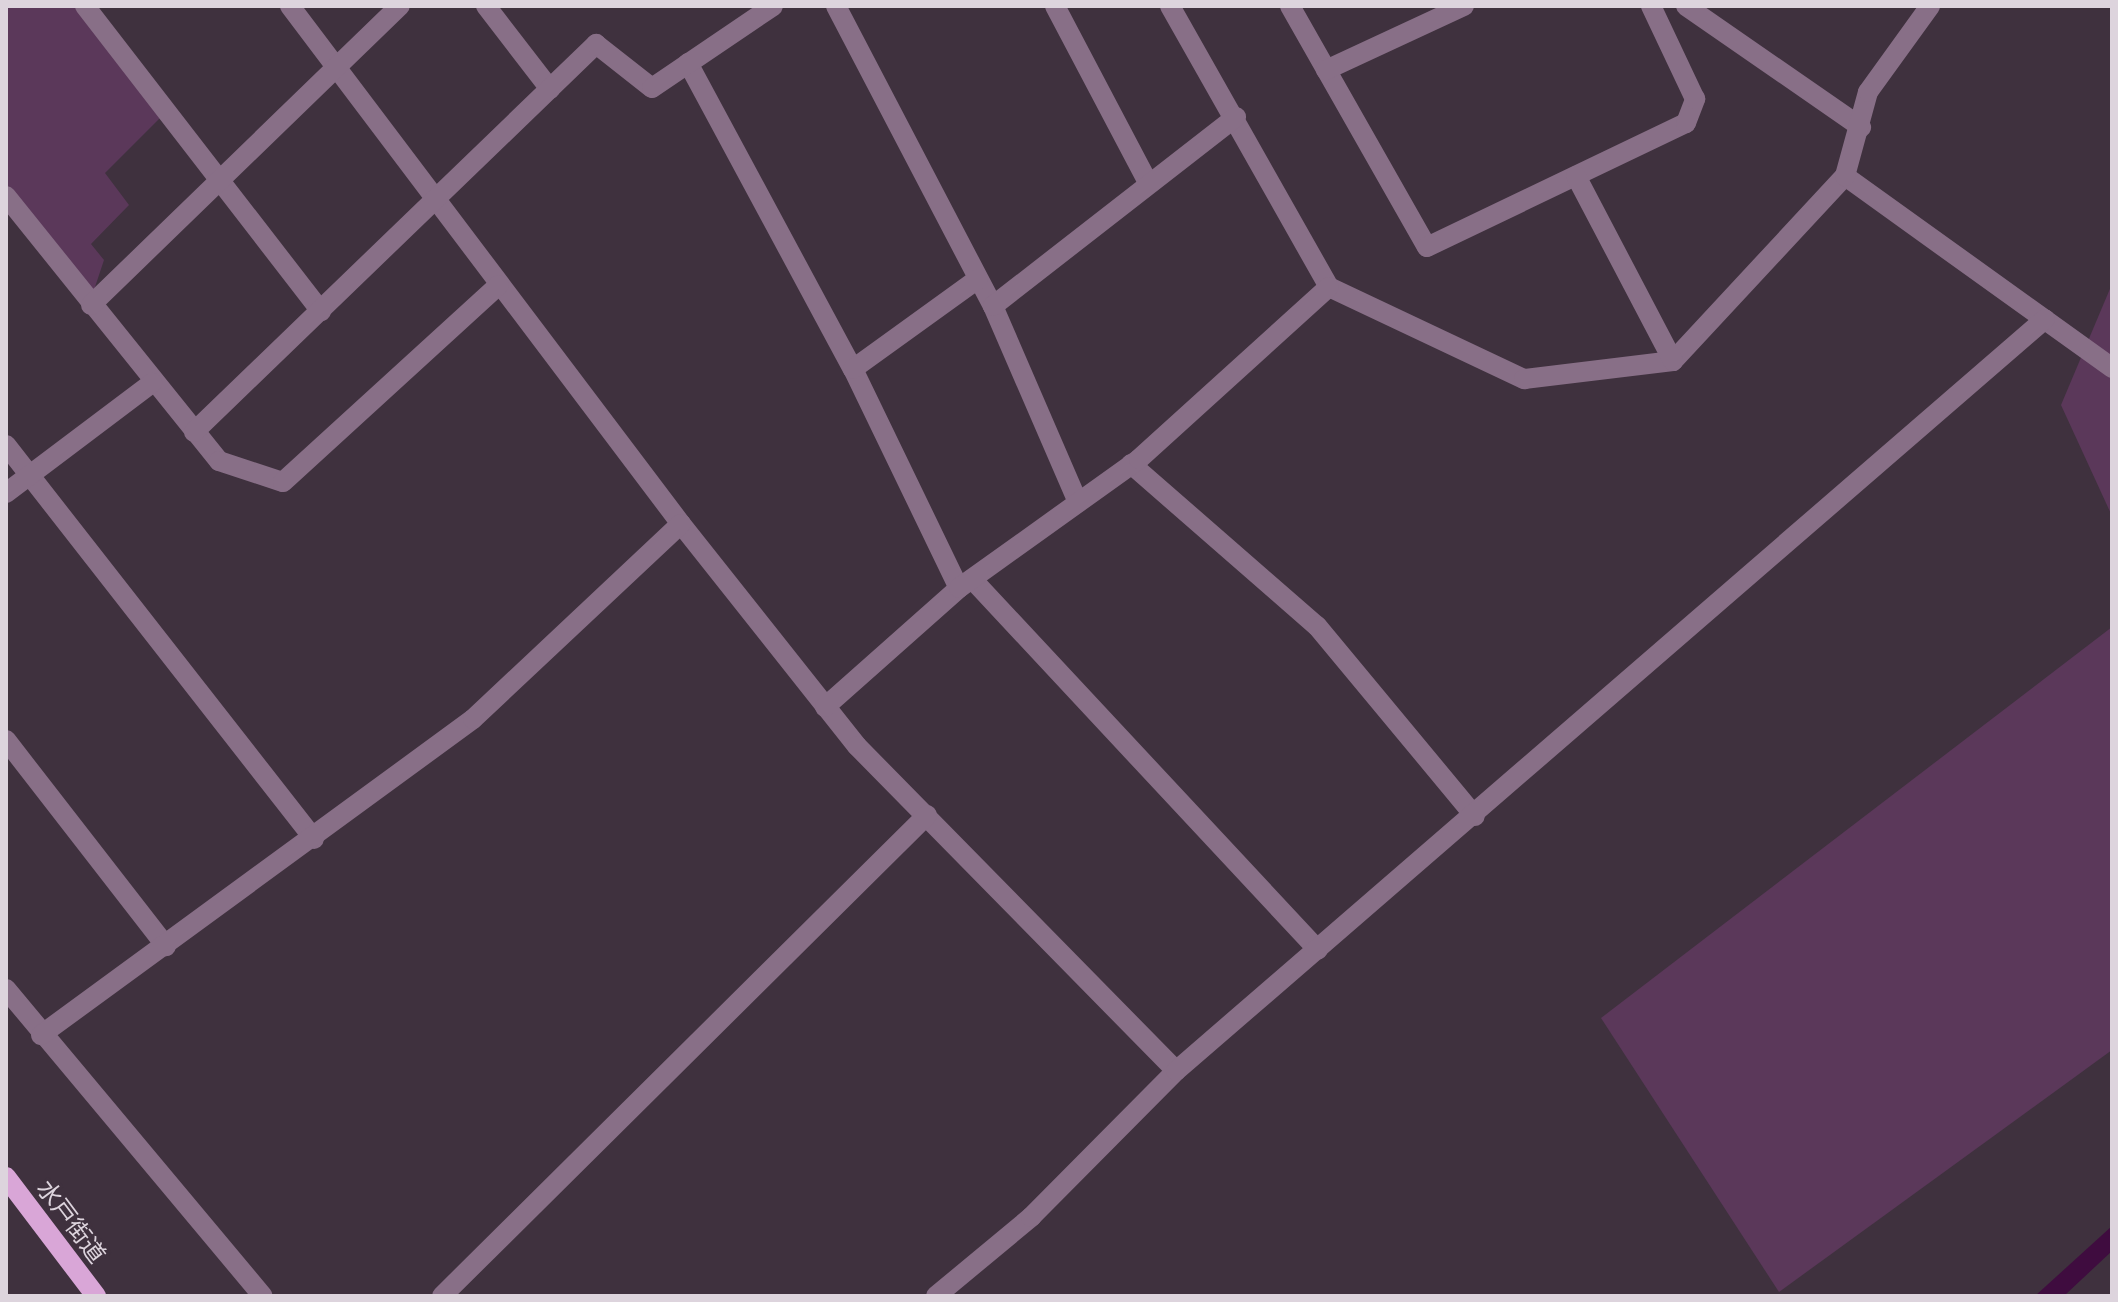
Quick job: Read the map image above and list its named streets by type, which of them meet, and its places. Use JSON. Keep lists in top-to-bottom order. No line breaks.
{"streets":{"main road":["水戸街道"]}}
